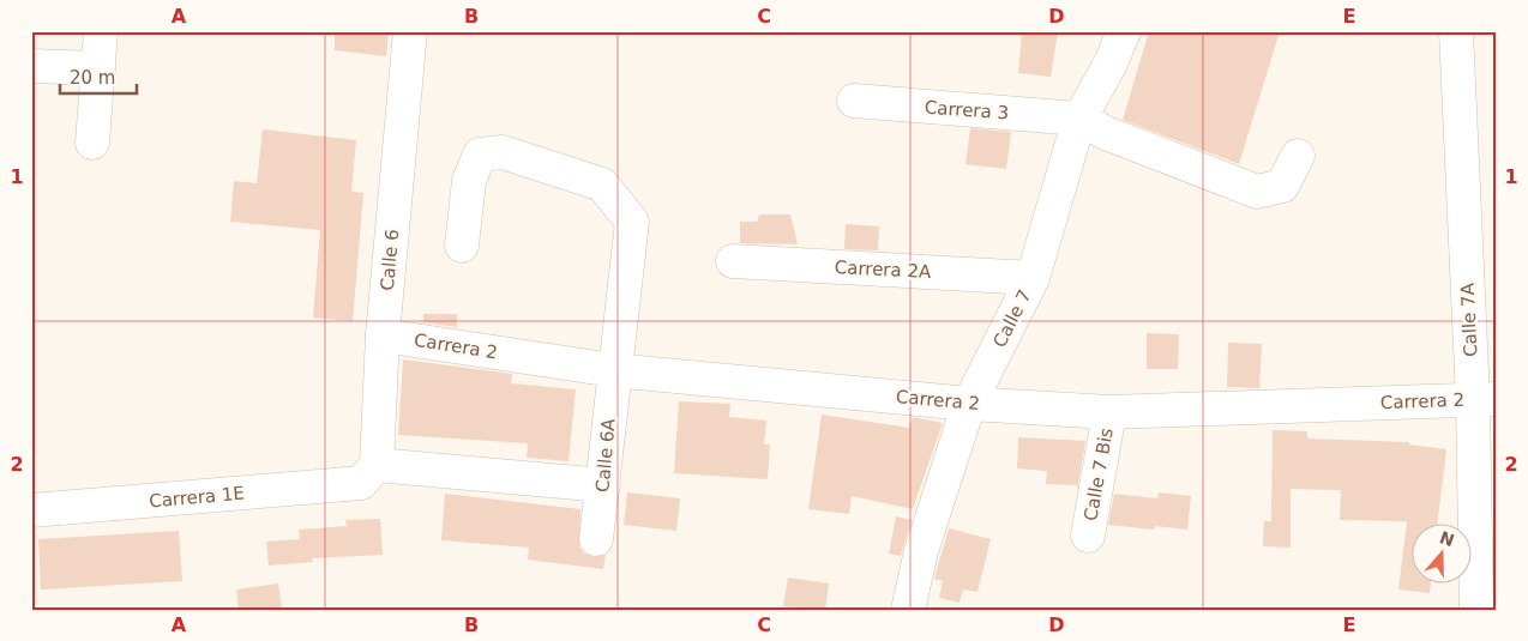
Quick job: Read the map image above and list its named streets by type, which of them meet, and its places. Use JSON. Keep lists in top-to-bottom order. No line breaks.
{"streets":{"street":["Carrera 3","Calle 6","Carrera 2A","Calle 7","Calle 7A","Carrera 2","Calle 6A","Calle 7 Bis","Carrera 1E"]},"crossings":[["Carrera 3","Calle 7"],["Calle 6","Carrera 2"],["Calle 6","Carrera 1E"],["Carrera 2A","Calle 7"],["Calle 7","Carrera 2"],["Calle 7A","Carrera 2"],["Carrera 2","Calle 6A"],["Carrera 2","Calle 7 Bis"],["Calle 6A","Carrera 1E"]],"scale_bar":"20 m","north":"top","grid":{"columns":["A","B","C","D","E"],"rows":["1","2"]}}
